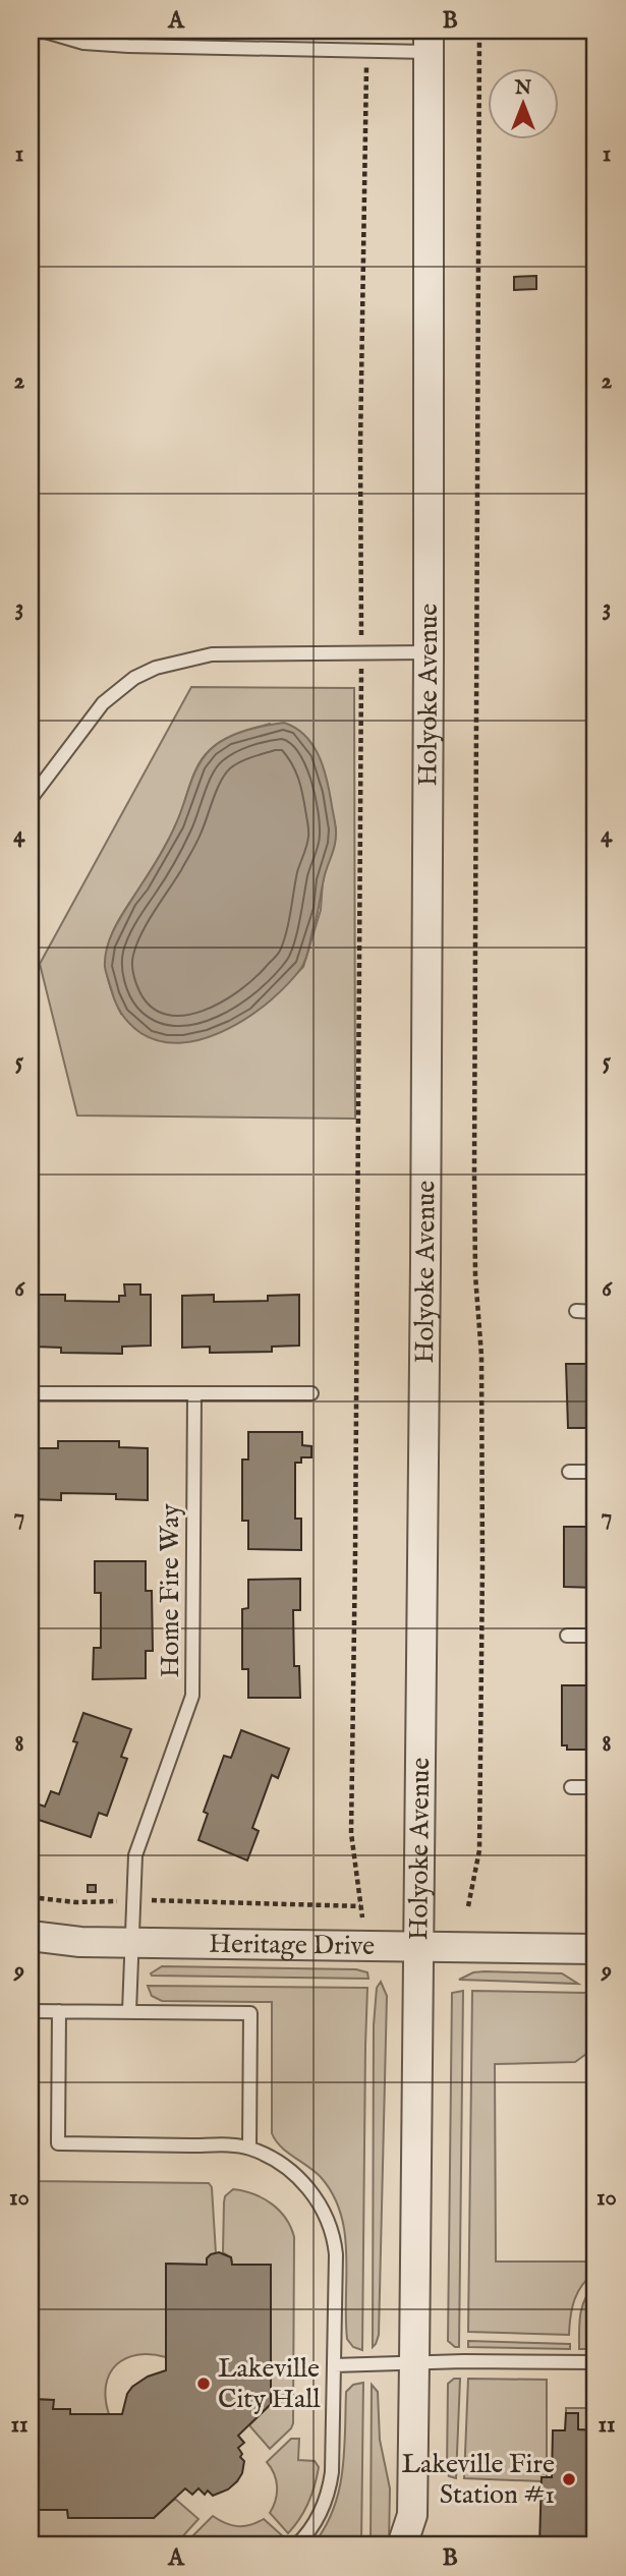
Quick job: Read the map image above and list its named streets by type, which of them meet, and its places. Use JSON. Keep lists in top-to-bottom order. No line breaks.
{"streets":{"street":["Holyoke Avenue","Heritage Drive"],"lane":["Home Fire Way"]},"crossings":[["Holyoke Avenue","Heritage Drive"],["Home Fire Way","Heritage Drive"]],"places":["Lakeville City Hall","Lakeville Fire Station #1"],"north":"top","grid":{"columns":["A","B"],"rows":["1","2","3","4","5","6","7","8","9","10","11"]}}
